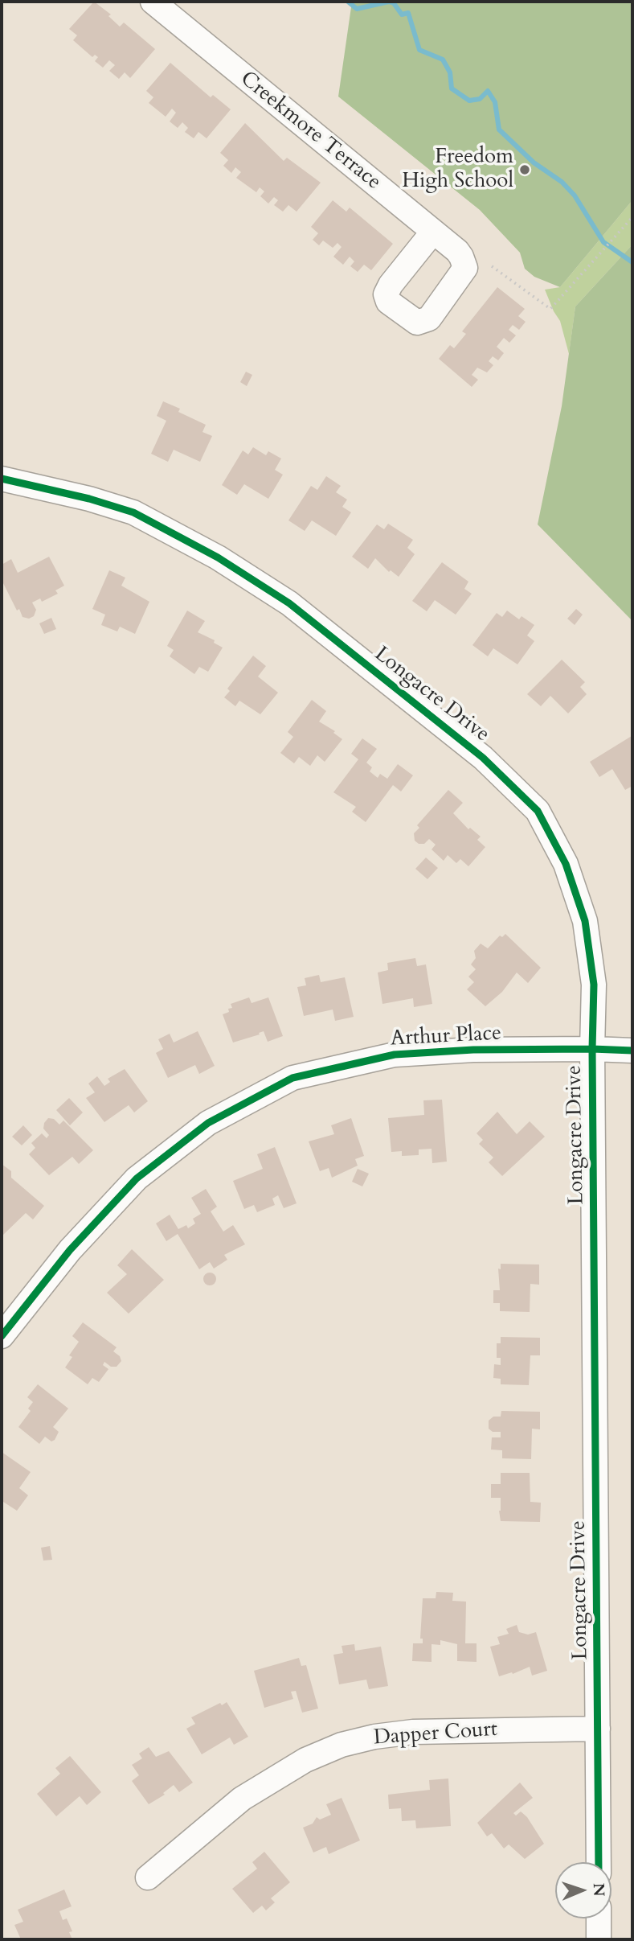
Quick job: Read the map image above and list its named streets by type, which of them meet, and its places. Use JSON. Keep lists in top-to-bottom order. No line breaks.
{"streets":{"street":["Creekmore Terrace","Longacre Drive","Arthur Place","Dapper Court"]},"crossings":[["Longacre Drive","Arthur Place"],["Longacre Drive","Dapper Court"]],"places":["Freedom High School"],"north":"right"}
